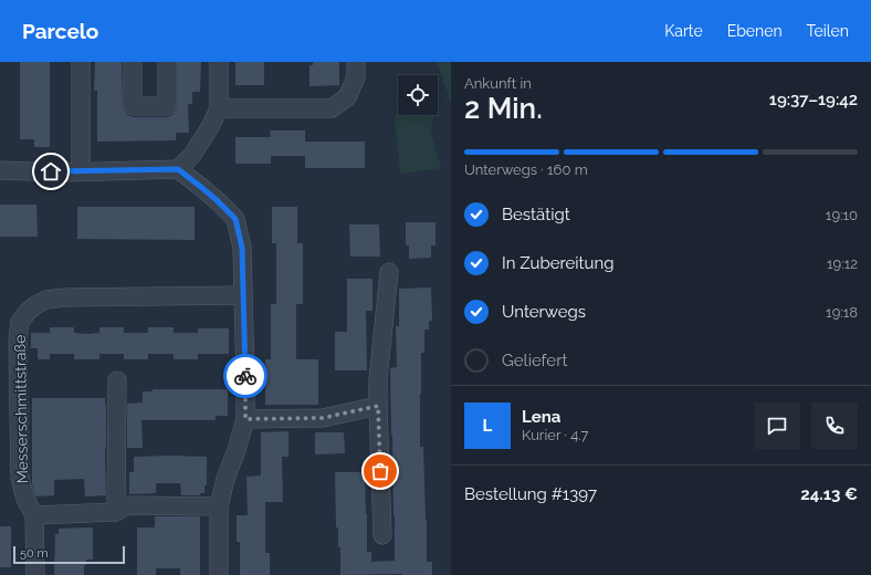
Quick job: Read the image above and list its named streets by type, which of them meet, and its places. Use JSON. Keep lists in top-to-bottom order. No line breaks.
{"streets":{"street":["Messerschmittstraße"]},"scale_bar":"50 m","page":{"header":"Parcelo","nav":["Karte","Ebenen","Teilen"],"heading":["2 Min.","Ankunft in","19:37–19:42"],"panel":["Lena","Kurier · 4.7","Bestellung #1397","24.13 €"],"bar":"Unterwegs · 160 m","list":[["Bestätigt","19:10"],["In Zubereitung","19:12"],["Unterwegs","19:18"],"Geliefert"],"round":"L","scale":"50 m"}}
